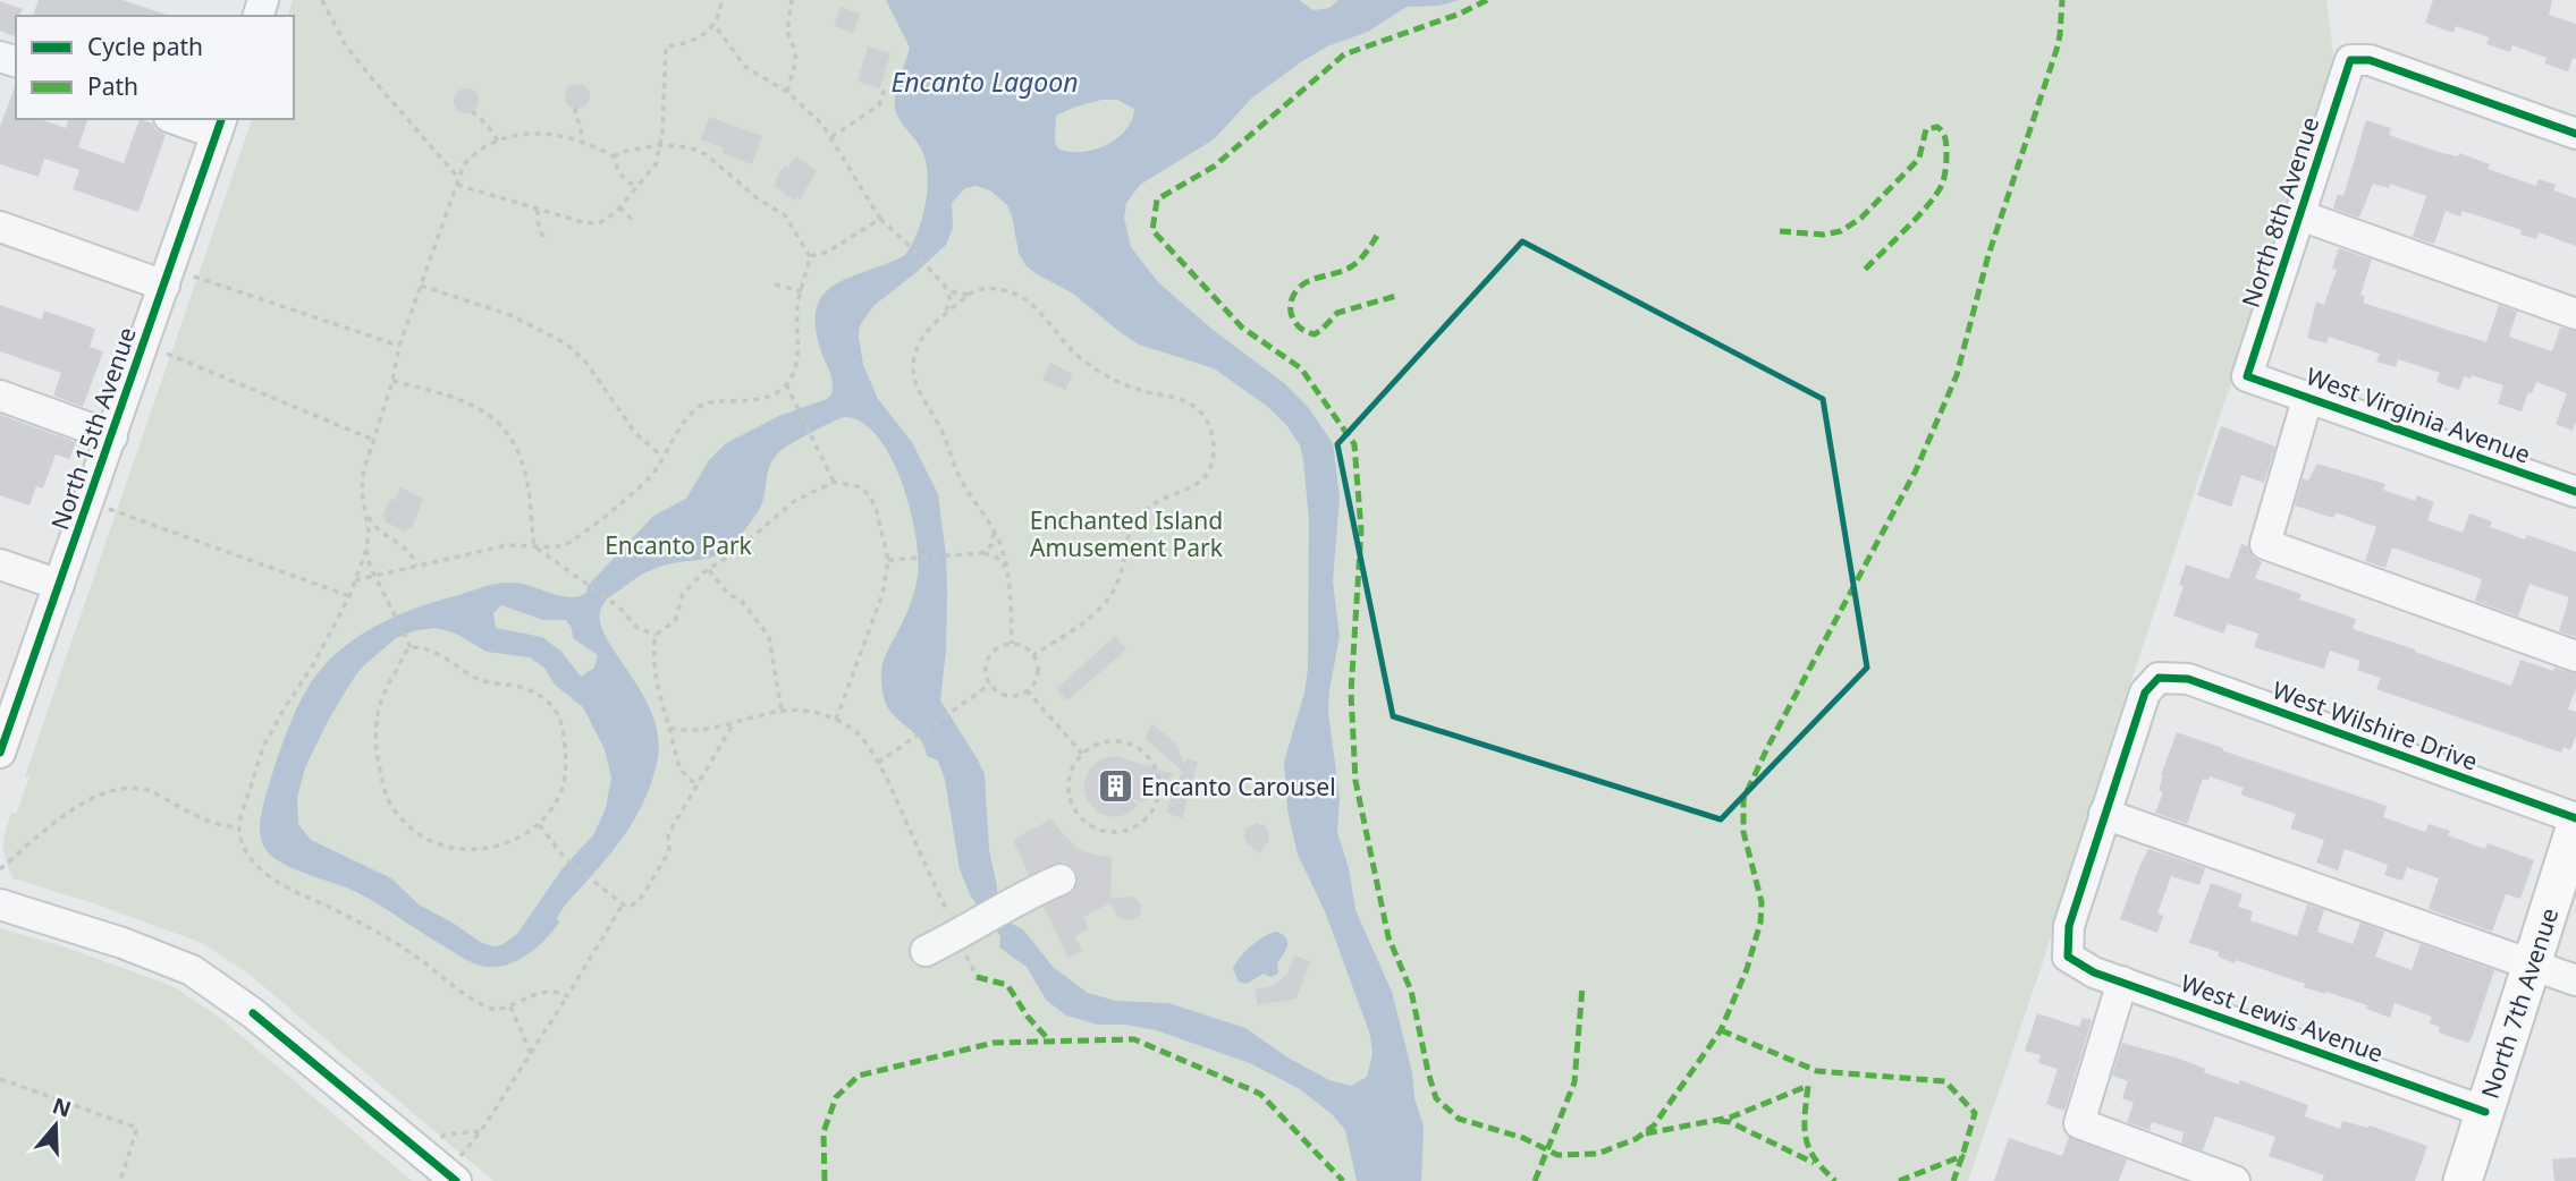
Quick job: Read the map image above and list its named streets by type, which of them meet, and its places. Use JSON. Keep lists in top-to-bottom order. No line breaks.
{"streets":{"main road":["North 7th Avenue"],"street":["North 8th Avenue","West Virginia Avenue","North 15th Avenue","West Wilshire Drive","West Lewis Avenue"]},"crossings":[["North 8th Avenue","West Virginia Avenue"],["West Wilshire Drive","West Lewis Avenue"],["North 7th Avenue","West Lewis Avenue"]],"water":["Encanto Lagoon"],"parks":["Enchanted Island Amusement Park","Encanto Park"],"places":{"building":["Encanto Carousel"]},"legend":["Cycle path","Path"],"north":"top"}
